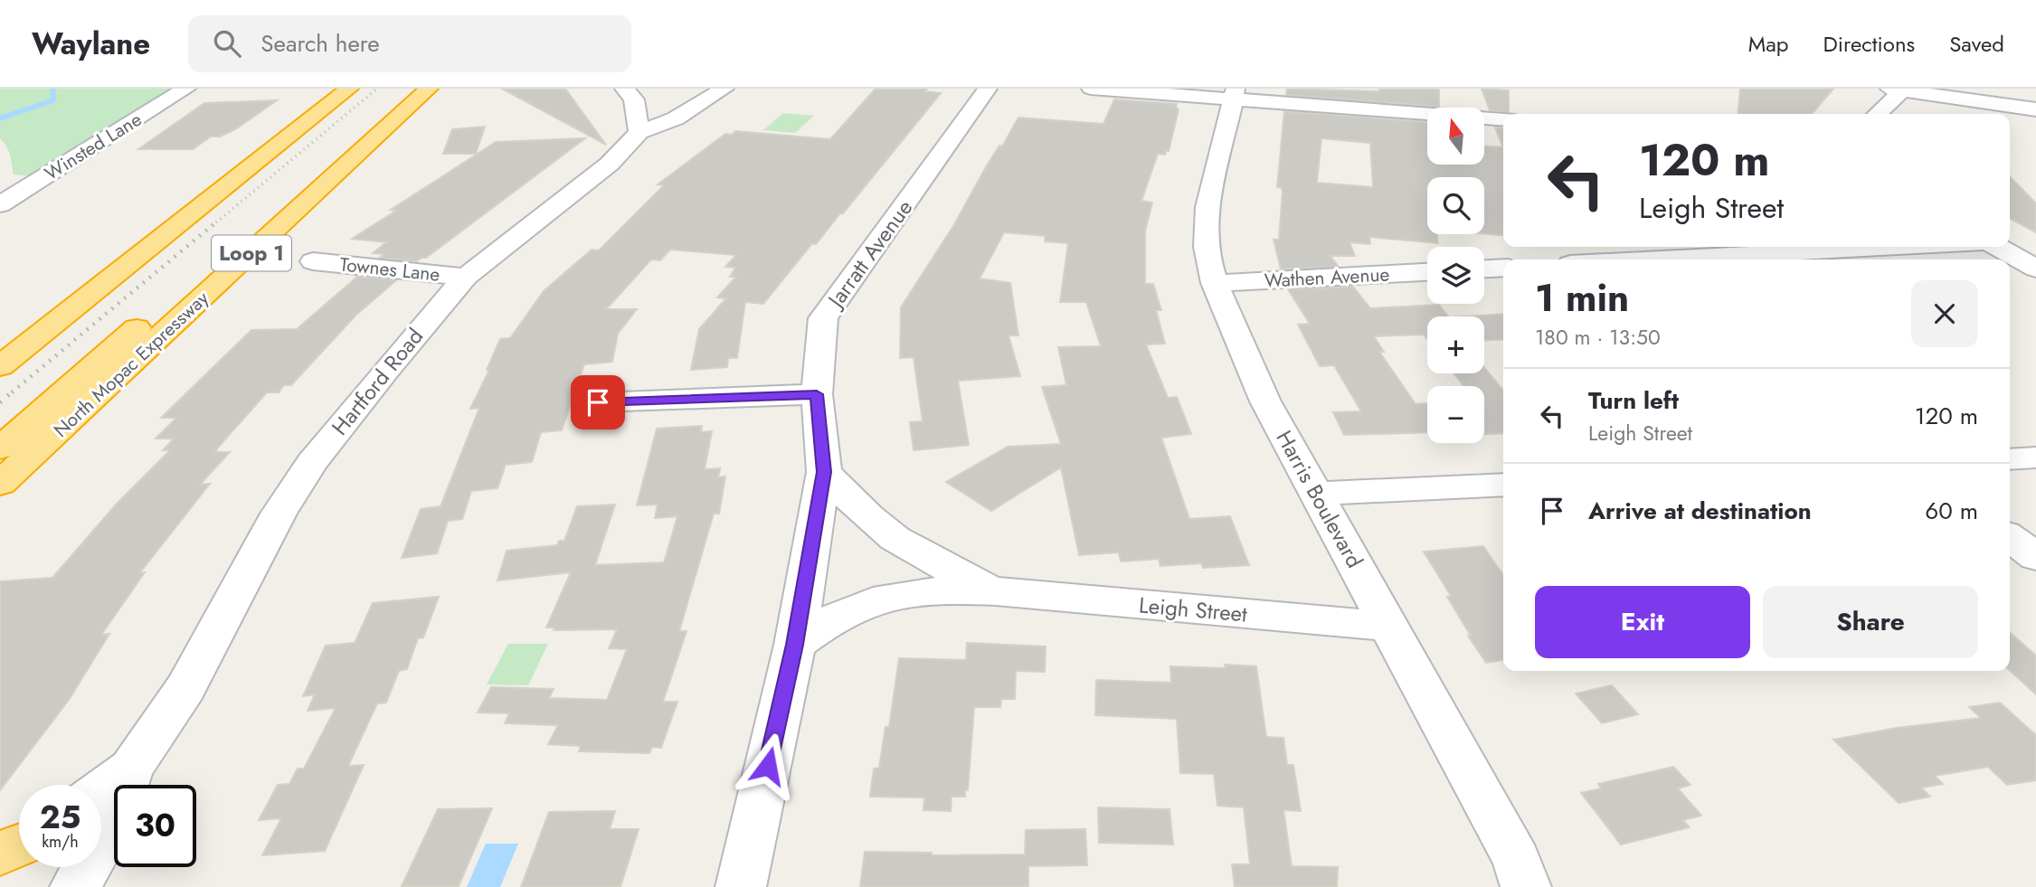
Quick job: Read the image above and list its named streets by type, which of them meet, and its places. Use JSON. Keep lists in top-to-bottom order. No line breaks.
{"streets":{"highway":["Loop 1","North Mopac Expressway"],"street":["Winsted Lane","Jarratt Avenue","Townes Lane","Wathen Avenue","Hartford Road","Harris Boulevard","Leigh Street"]},"crossings":[["Jarratt Avenue","Leigh Street"],["Townes Lane","Hartford Road"],["Wathen Avenue","Harris Boulevard"],["Harris Boulevard","Leigh Street"]],"north":"top","page":{"header":"Waylane","search":"Search here","nav":["Map","Directions","Saved"],"map_buttons":["+","−"],"turn":["120 m","Leigh Street"],"heading":["1 min","180 m · 13:50"],"list":[{"name":"Turn left","note":"Leigh Street","value":"120 m"},{"name":"Arrive at destination","value":"60 m"}],"buttons":["Exit","Share"],"speed":"25 km/h","limit":"30"}}
